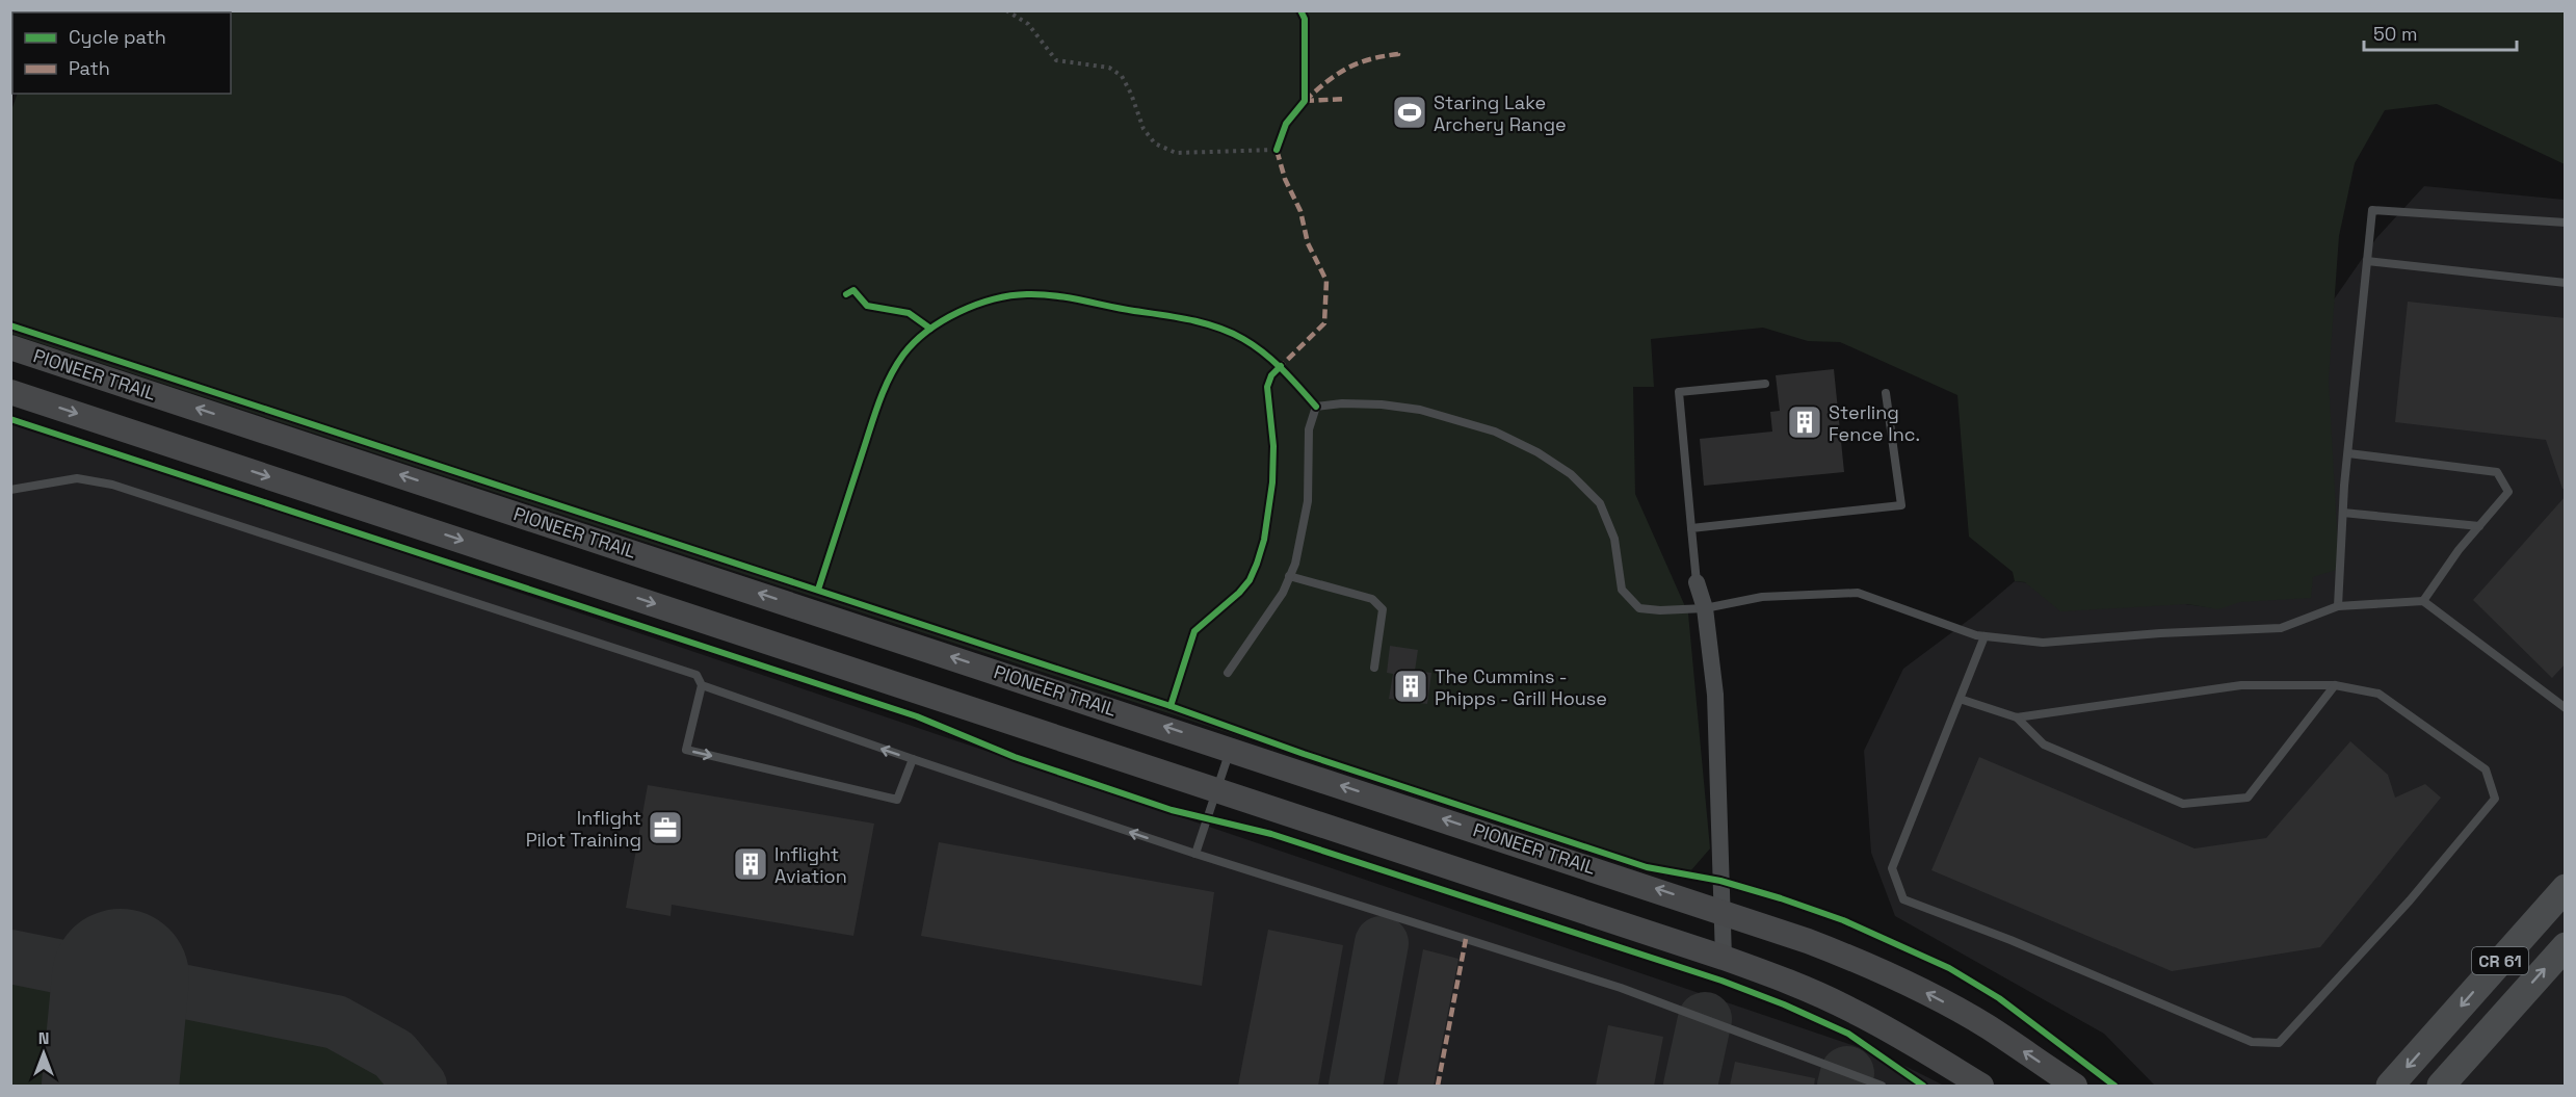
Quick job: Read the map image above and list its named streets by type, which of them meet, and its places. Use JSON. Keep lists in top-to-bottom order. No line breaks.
{"streets":{"main road":["PIONEER TRAIL","CR 61"]},"places":{"sports":["Staring Lake Archery Range"],"building":["Sterling Fence Inc.","The Cummins - Phipps - Grill House","Inflight Aviation"],"office":["Inflight Pilot Training"]},"legend":["Cycle path","Path"],"scale_bar":"50 m","north":"top"}
